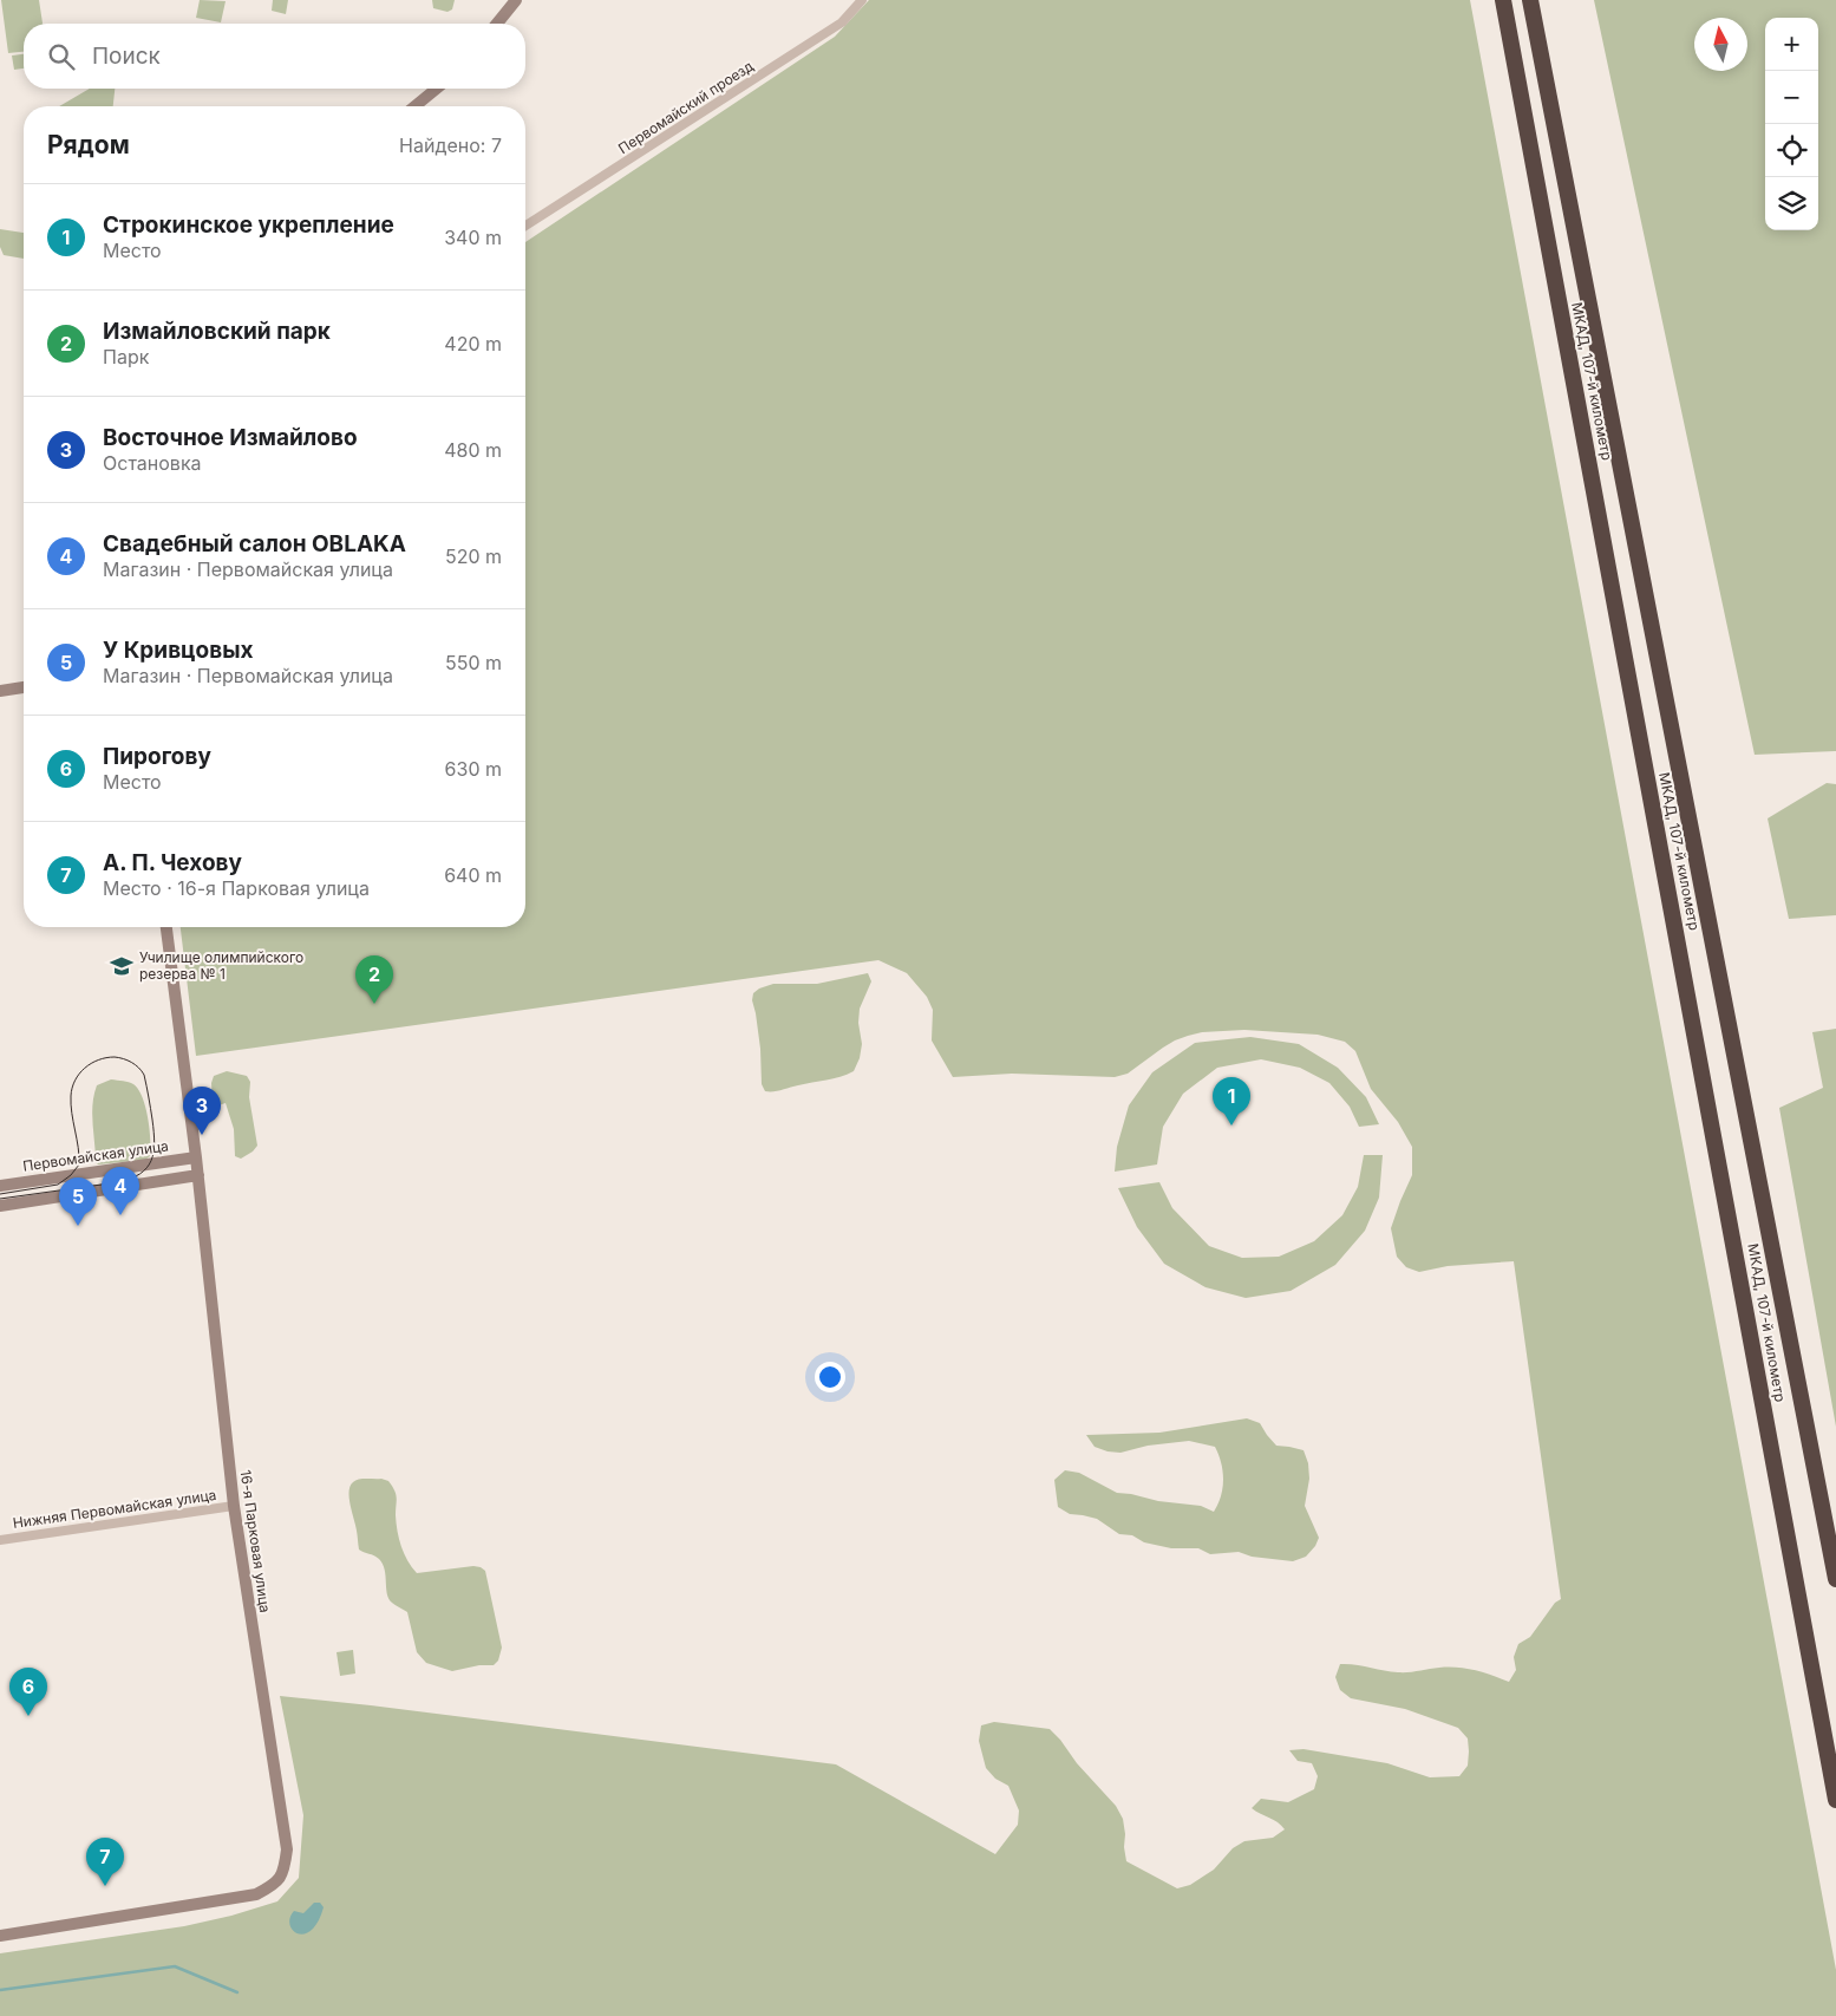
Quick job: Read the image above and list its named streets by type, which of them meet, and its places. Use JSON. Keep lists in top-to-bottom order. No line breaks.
{"streets":{"highway":["МКАД, 107-й километр"],"main road":["Первомайская улица","16-я Парковая улица"],"street":["Первомайский проезд","Нижняя Первомайская улица"]},"crossings":[["Первомайская улица","16-я Парковая улица"],["Нижняя Первомайская улица","16-я Парковая улица"]],"places":{"school or university":["Училище олимпийского резерва № 1"]},"north":"top","page":{"map_buttons":["+","−"],"search":"Поиск","heading":["Рядом","Найдено: 7"],"list":[{"mark":"1","name":"Строкинское укрепление","note":"Место","value":"340 m"},{"mark":"2","name":"Измайловский парк","note":"Парк","value":"420 m"},{"mark":"3","name":"Восточное Измайлово","note":"Остановка","value":"480 m"},{"mark":"4","name":"Свадебный салон OBLAKA","note":"Магазин · Первомайская улица","value":"520 m"},{"mark":"5","name":"У Кривцовых","note":"Магазин · Первомайская улица","value":"550 m"},{"mark":"6","name":"Пирогову","note":"Место","value":"630 m"},{"mark":"7","name":"А. П. Чехову","note":"Место · 16-я Парковая улица","value":"640 m"}],"pins":["2","1","3","4","5","6","7"]}}
